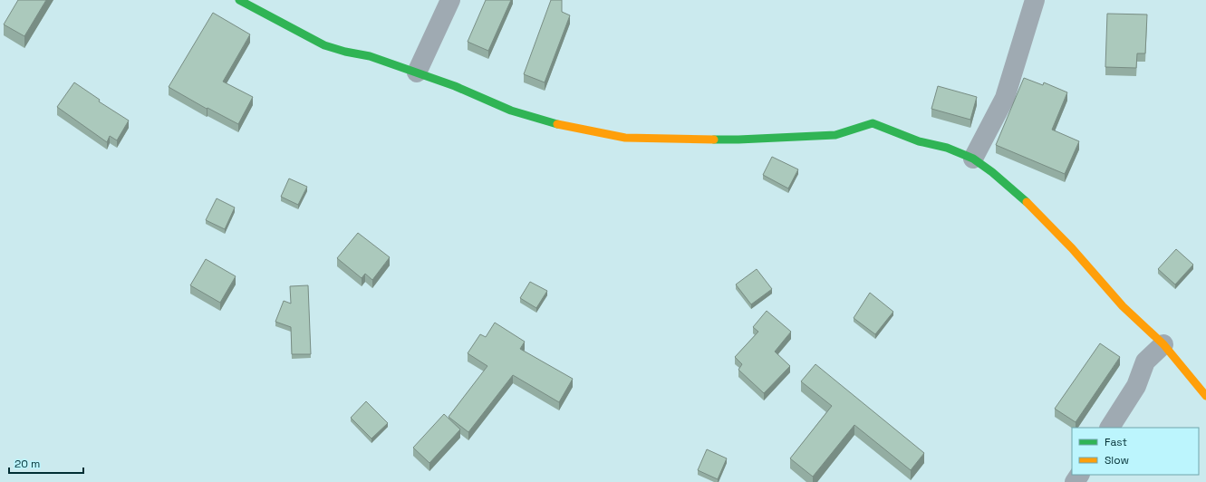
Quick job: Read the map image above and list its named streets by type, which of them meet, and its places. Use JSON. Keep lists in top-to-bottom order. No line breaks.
{"legend":["Fast","Slow"],"scale_bar":"20 m"}
